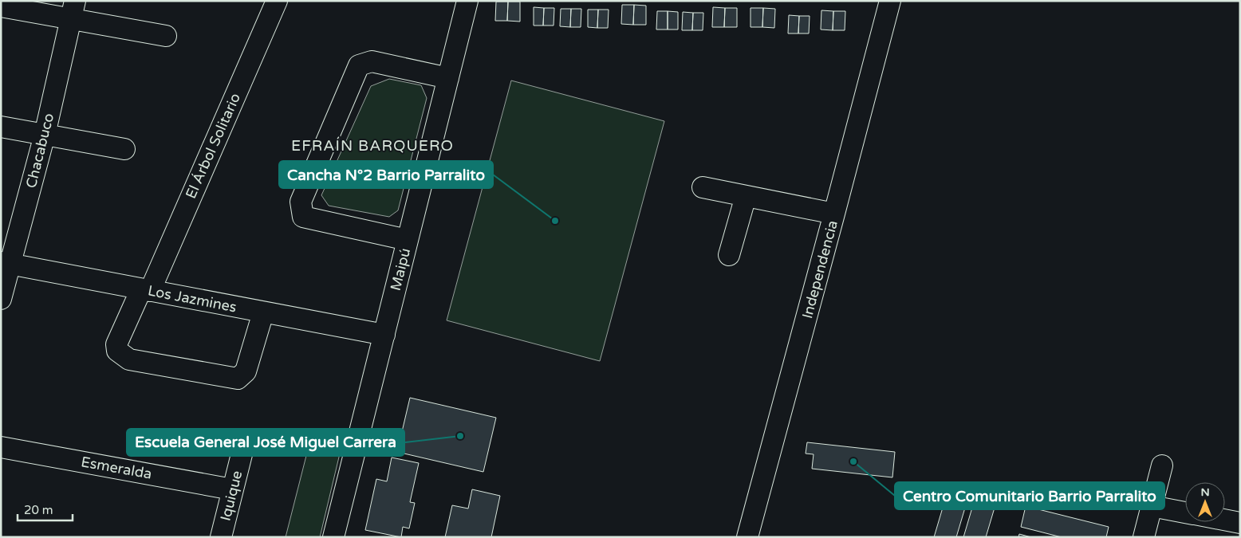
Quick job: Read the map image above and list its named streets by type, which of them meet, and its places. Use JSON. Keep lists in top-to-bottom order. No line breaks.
{"streets":{"street":["El Árbol Solitario","Chacabuco","Maipú","Independencia","Los Jazmines","Esmeralda","Iquique"]},"crossings":[["El Árbol Solitario","Los Jazmines"],["Chacabuco","Los Jazmines"],["Maipú","Los Jazmines"],["Esmeralda","Iquique"]],"districts":["EFRAÍN BARQUERO"],"places":["Cancha N°2 Barrio Parralito","Escuela General José Miguel Carrera","Centro Comunitario Barrio Parralito"],"scale_bar":"20 m","north":"top"}
